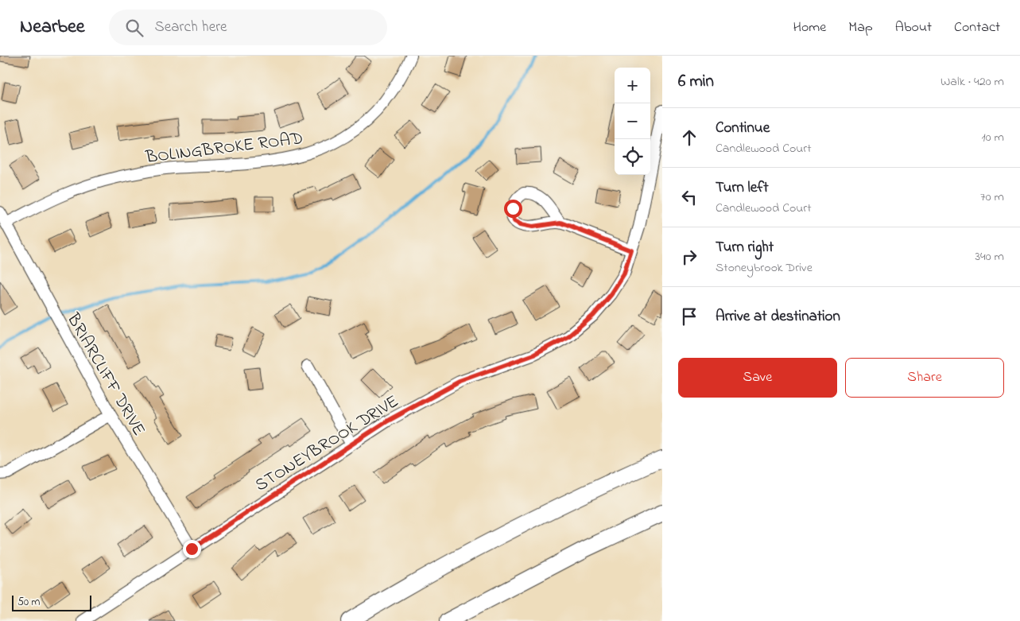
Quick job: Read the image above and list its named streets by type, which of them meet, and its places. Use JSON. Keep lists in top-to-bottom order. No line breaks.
{"streets":{"street":["BOLINGBROKE ROAD","BRIARCLIFF DRIVE","STONEYBROOK DRIVE"]},"crossings":[["BOLINGBROKE ROAD","BRIARCLIFF DRIVE"],["BRIARCLIFF DRIVE","STONEYBROOK DRIVE"]],"scale_bar":"50 m","page":{"header":"Nearbee","search":"Search here","nav":["Home","Map","About","Contact"],"heading":["6 min","Walk · 420 m"],"map_buttons":["+","−"],"list":[["Continue","Candlewood Court","10 m"],["Turn left","Candlewood Court","70 m"],["Turn right","Stoneybrook Drive","340 m"],"Arrive at destination"],"buttons":["Save","Share"],"scale":"50 m"}}
